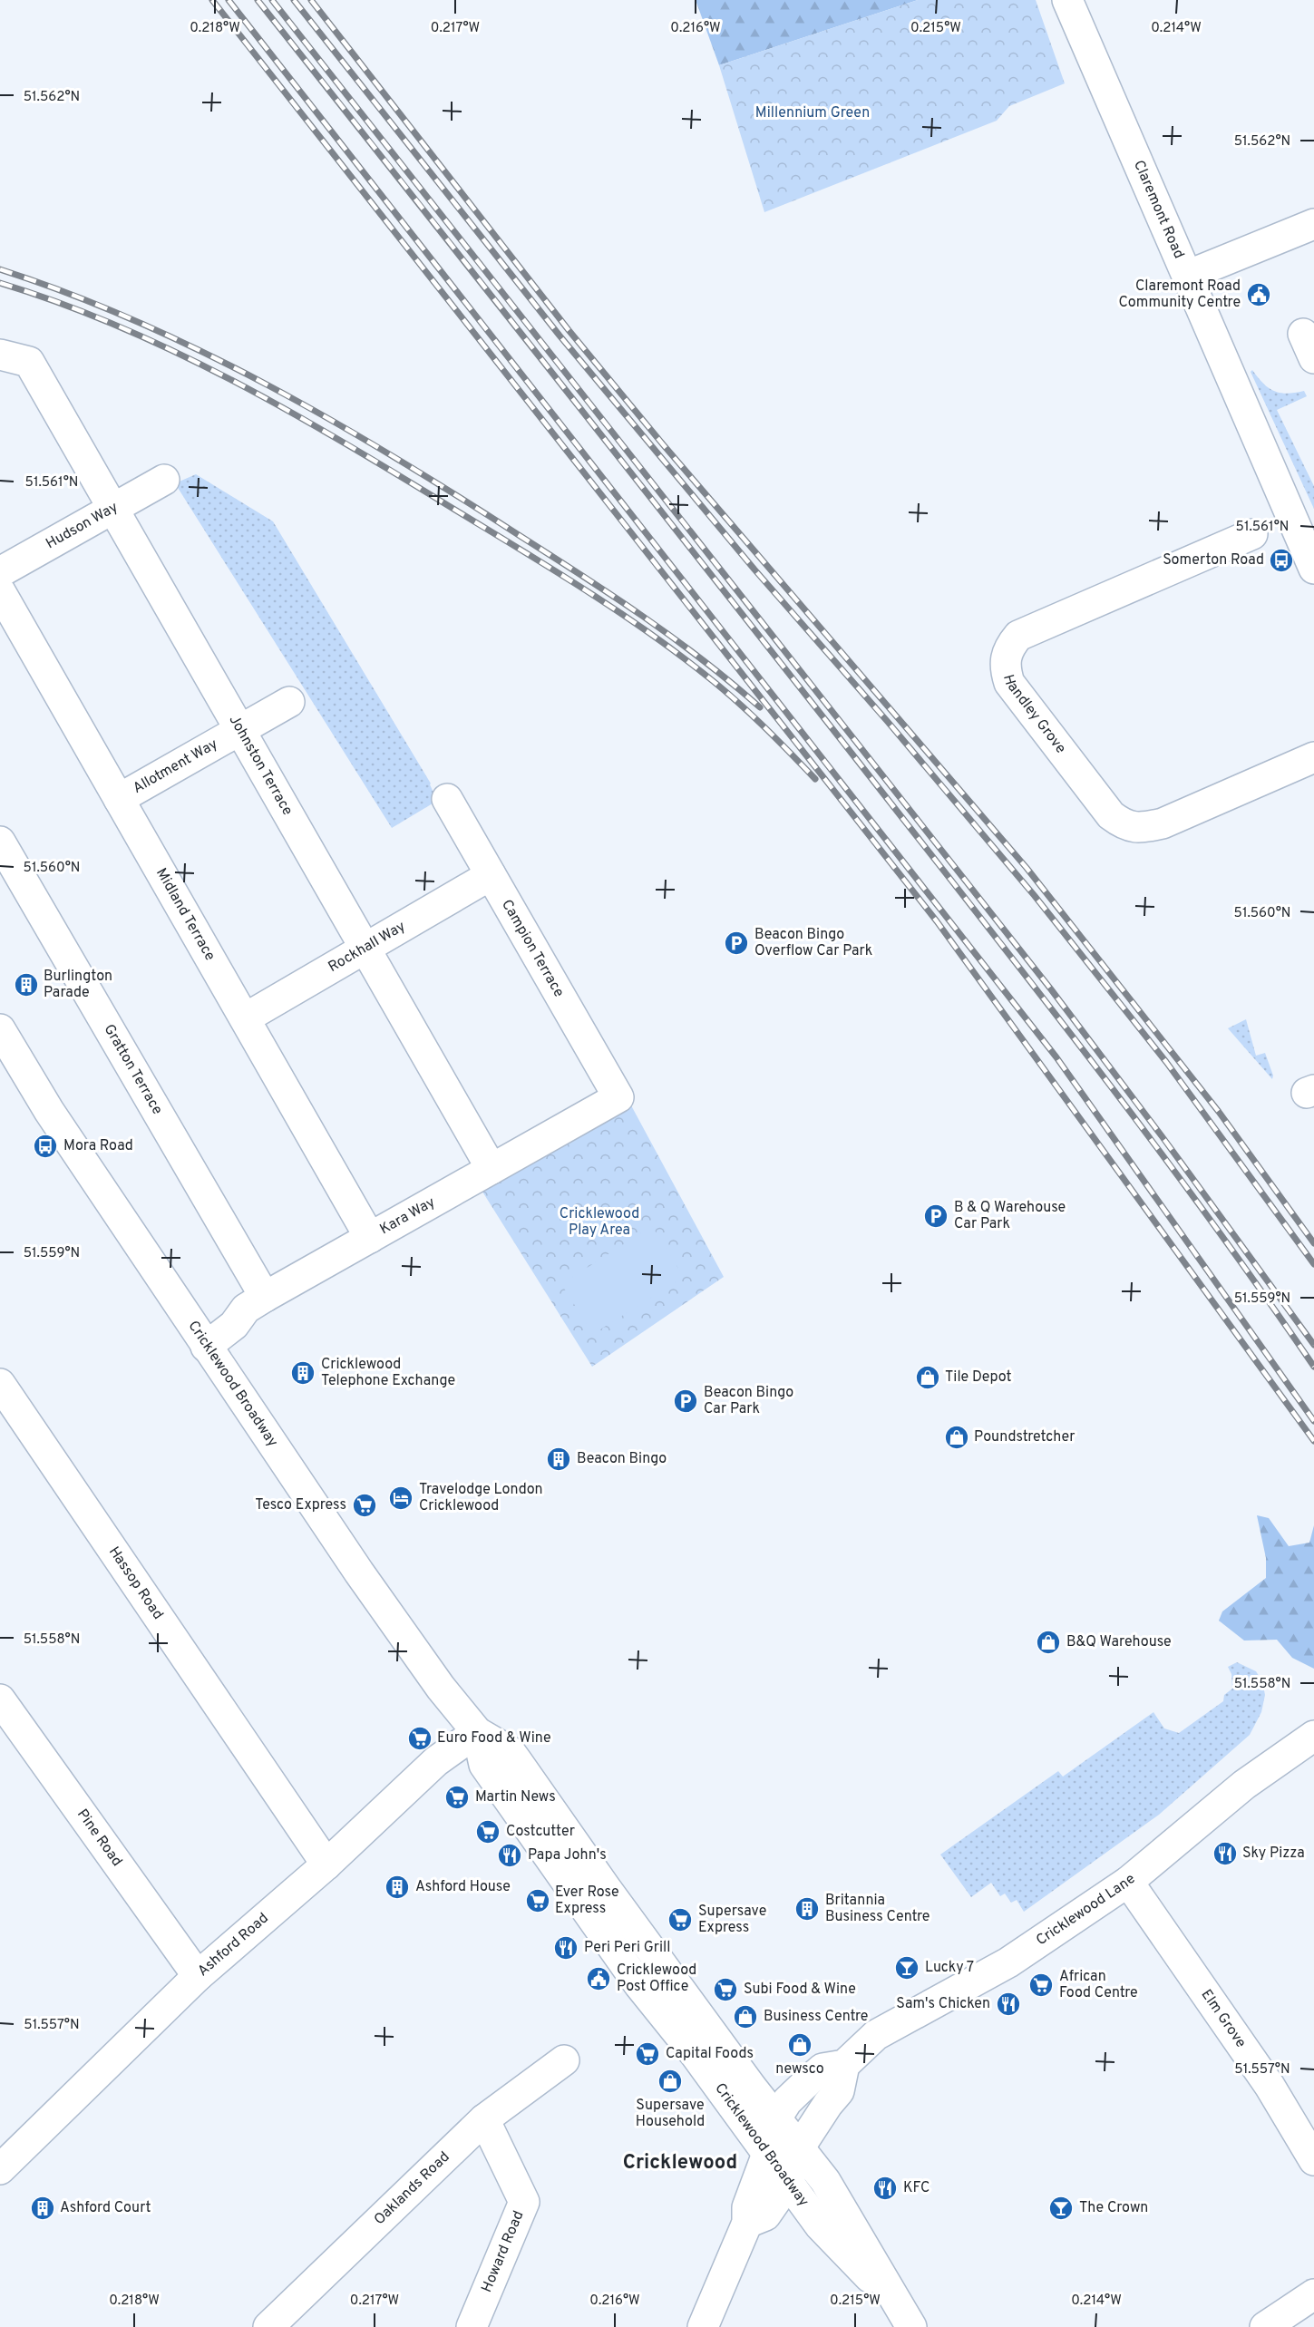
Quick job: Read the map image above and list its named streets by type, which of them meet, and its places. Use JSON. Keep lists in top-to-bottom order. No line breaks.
{"streets":{"street":["Claremont Road","Hudson Way","Handley Grove","Johnston Terrace","Allotment Way","Midland Terrace","Rockhall Way","Campion Terrace","Gratton Terrace","Kara Way","Cricklewood Broadway","Hassop Road","Pine Road","Cricklewood Lane","Ashford Road","Elm Grove","Oaklands Road","Howard Road"]},"crossings":[["Hudson Way","Johnston Terrace"],["Johnston Terrace","Allotment Way"],["Johnston Terrace","Rockhall Way"],["Johnston Terrace","Kara Way"],["Allotment Way","Midland Terrace"],["Midland Terrace","Rockhall Way"],["Midland Terrace","Kara Way"],["Rockhall Way","Campion Terrace"],["Campion Terrace","Kara Way"],["Gratton Terrace","Kara Way"],["Kara Way","Cricklewood Broadway"],["Cricklewood Broadway","Cricklewood Lane"],["Cricklewood Broadway","Ashford Road"],["Hassop Road","Ashford Road"],["Pine Road","Ashford Road"],["Cricklewood Lane","Elm Grove"],["Oaklands Road","Howard Road"]],"districts":["Cricklewood"],"parks":["Millennium Green","Cricklewood Play Area"],"places":{"public building":["Claremont Road Community Centre","Cricklewood Post Office"],"bus stop":["Somerton Road","Mora Road"],"parking":["Beacon Bingo Overflow Car Park","B & Q Warehouse Car Park","Beacon Bingo Car Park"],"building":["Burlington Parade","Cricklewood Telephone Exchange","Beacon Bingo","Ashford House","Britannia Business Centre","Ashford Court"],"shop":["Tile Depot","Poundstretcher","B&Q Warehouse","Business Centre","newsco","Supersave Household"],"hotel":["Travelodge London Cricklewood"],"supermarket":["Tesco Express","Euro Food & Wine","Martin News","Costcutter","Ever Rose Express","Supersave Express","African Food Centre","Subi Food & Wine","Capital Foods"],"restaurant":["Sky Pizza","Papa John's","Peri Peri Grill","Sam's Chicken","KFC"],"bar":["Lucky 7","The Crown"]},"coordinates":["0.218°W","0.217°W","0.216°W","0.215°W","0.214°W","51.562°N","51.561°N","51.560°N","51.559°N","51.558°N","51.557°N"]}
